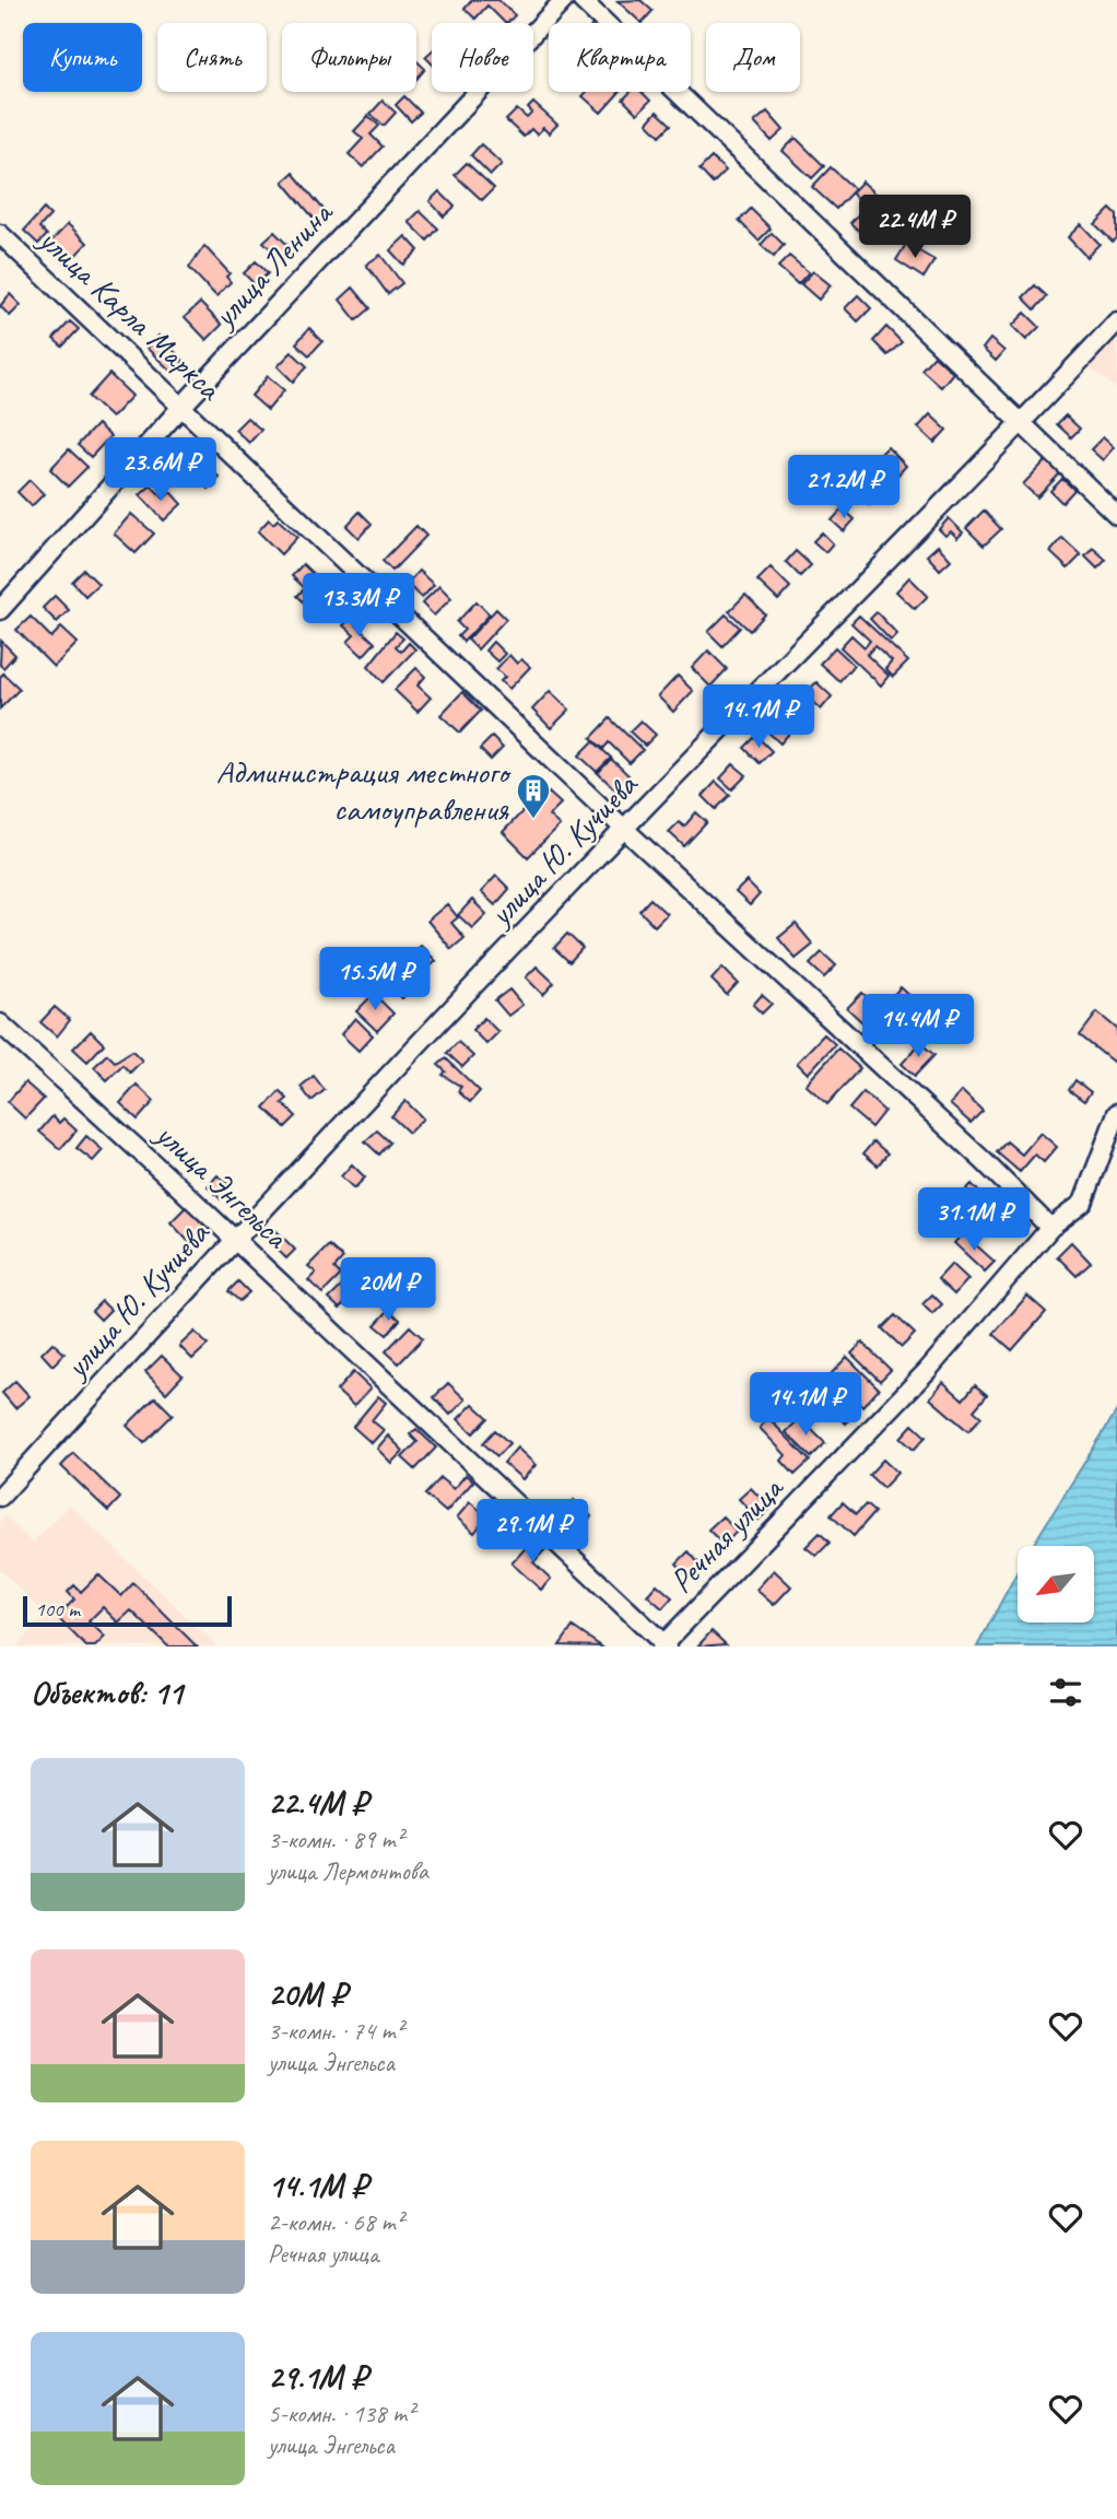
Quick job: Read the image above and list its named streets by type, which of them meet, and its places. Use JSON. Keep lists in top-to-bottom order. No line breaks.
{"streets":{"street":["улица Ленина","улица Карла Маркса","улица Ю. Кучиева","улица Энгельса","Речная улица"]},"crossings":[["улица Ленина","улица Карла Маркса"],["улица Карла Маркса","улица Ю. Кучиева"],["улица Карла Маркса","Речная улица"],["улица Ю. Кучиева","улица Энгельса"],["улица Энгельса","Речная улица"]],"places":{"building":["Администрация местного самоуправления"]},"scale_bar":"100 m","north":"bottom left","page":{"chip":["Купить","Снять","Фильтры","Новое","Квартира","Дом"],"price":["22.4M ₽","23.6M ₽","21.2M ₽","13.3M ₽","14.1M ₽","15.5M ₽","14.4M ₽","31.1M ₽","20M ₽","14.1M ₽","29.1M ₽"],"scale":"100 m","heading":"Объектов: 11","list":[{"name":"22.4M ₽","note":"3-комн. · 89 m² · улица Лермонтова"},{"name":"20M ₽","note":"3-комн. · 74 m² · улица Энгельса"},{"name":"14.1M ₽","note":"2-комн. · 68 m² · Речная улица"},{"name":"29.1M ₽","note":"5-комн. · 138 m² · улица Энгельса"}]}}
